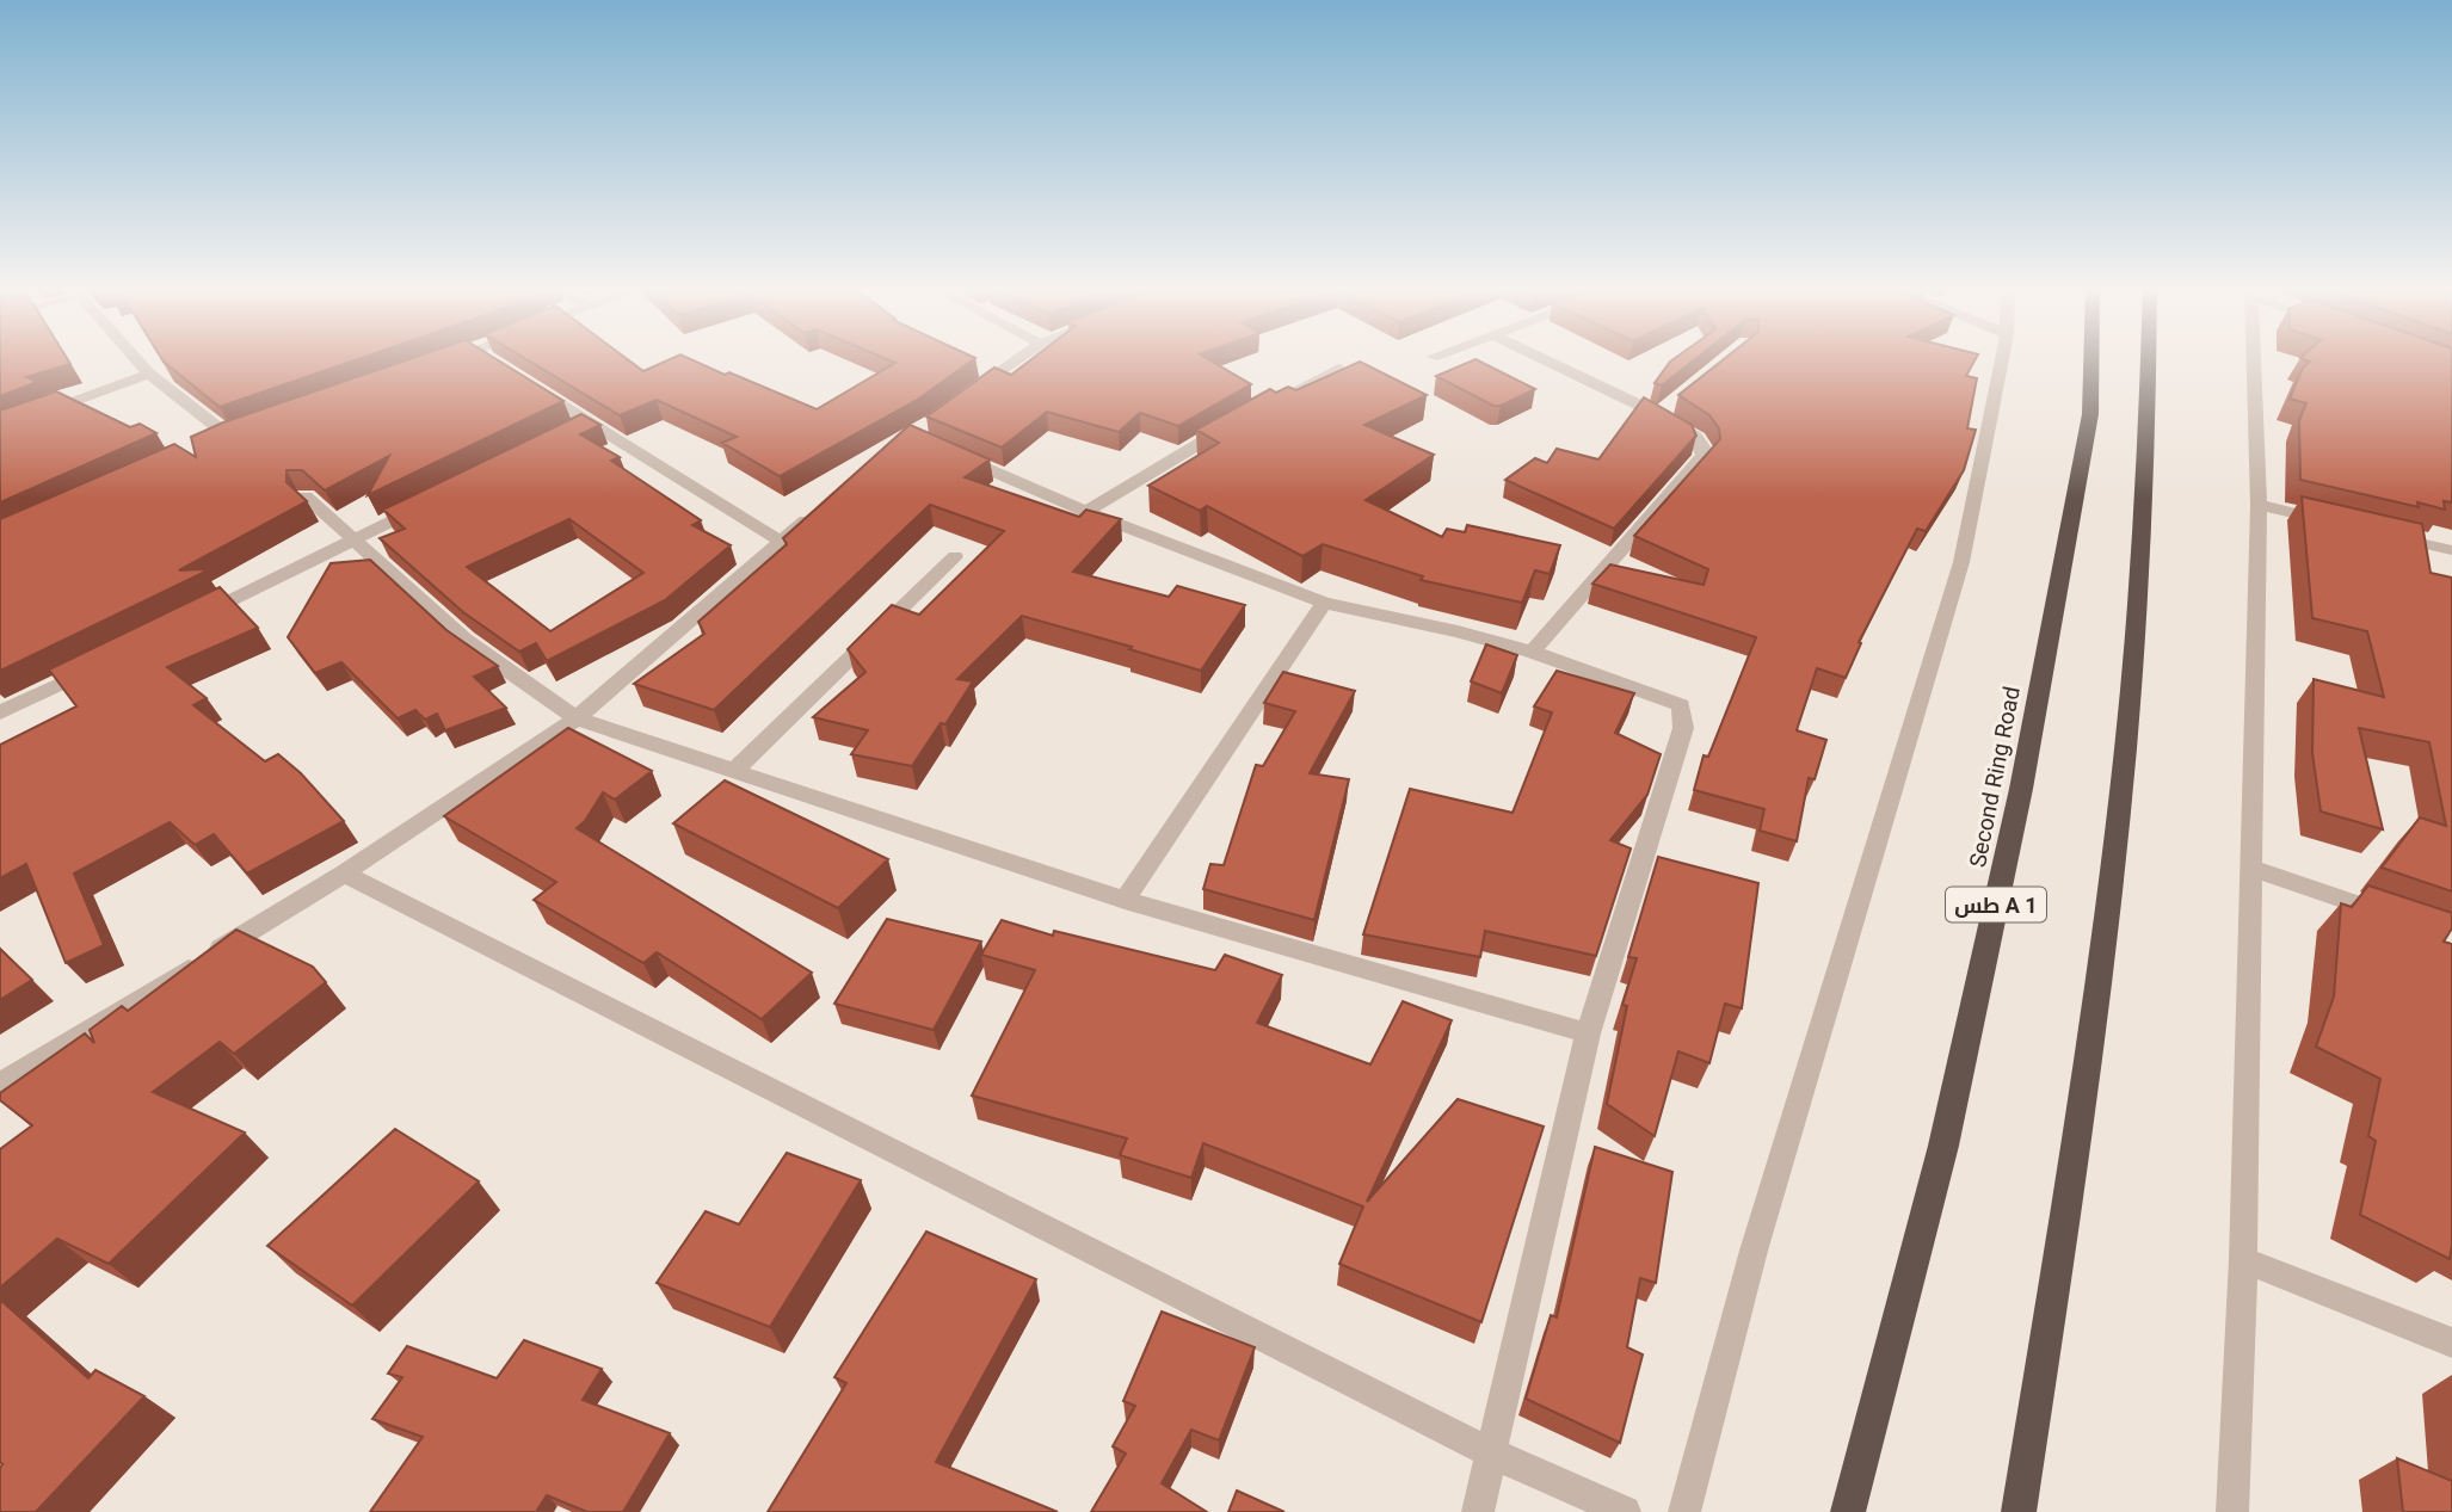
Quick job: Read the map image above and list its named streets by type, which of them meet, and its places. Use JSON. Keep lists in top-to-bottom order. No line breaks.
{"streets":{"highway":["Second Ring Road","طس A 1"]}}
